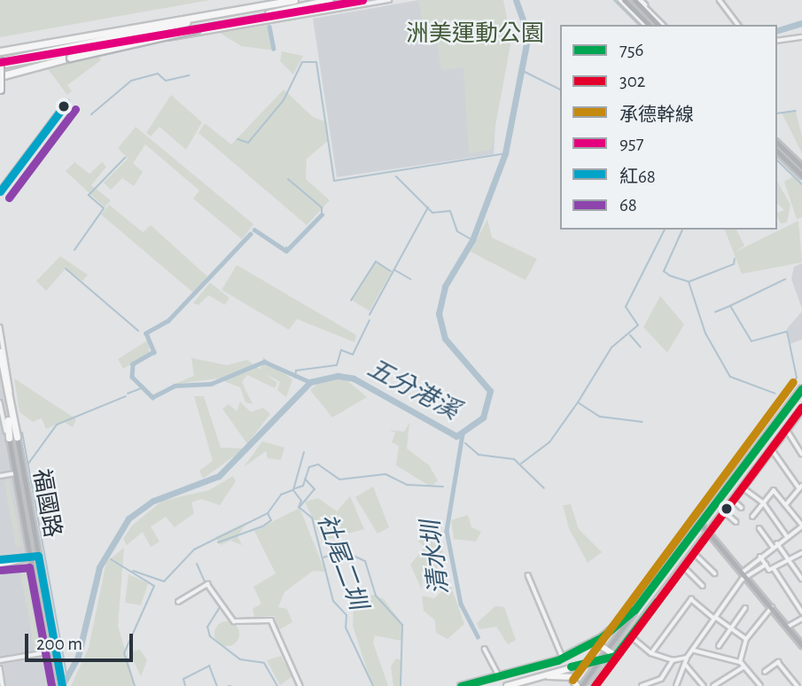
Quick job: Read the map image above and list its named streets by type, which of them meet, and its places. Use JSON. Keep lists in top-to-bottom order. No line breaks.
{"streets":{"street":["福國路"]},"water":["五分港溪","清水圳","社尾二圳"],"parks":["洲美運動公園"],"lines":["transit line 957","transit line 紅68","transit line 68","transit line 承德幹線","transit line 756","transit line 302"],"legend":["756","302","承德幹線","957","紅68","68"],"scale_bar":"200 m"}
